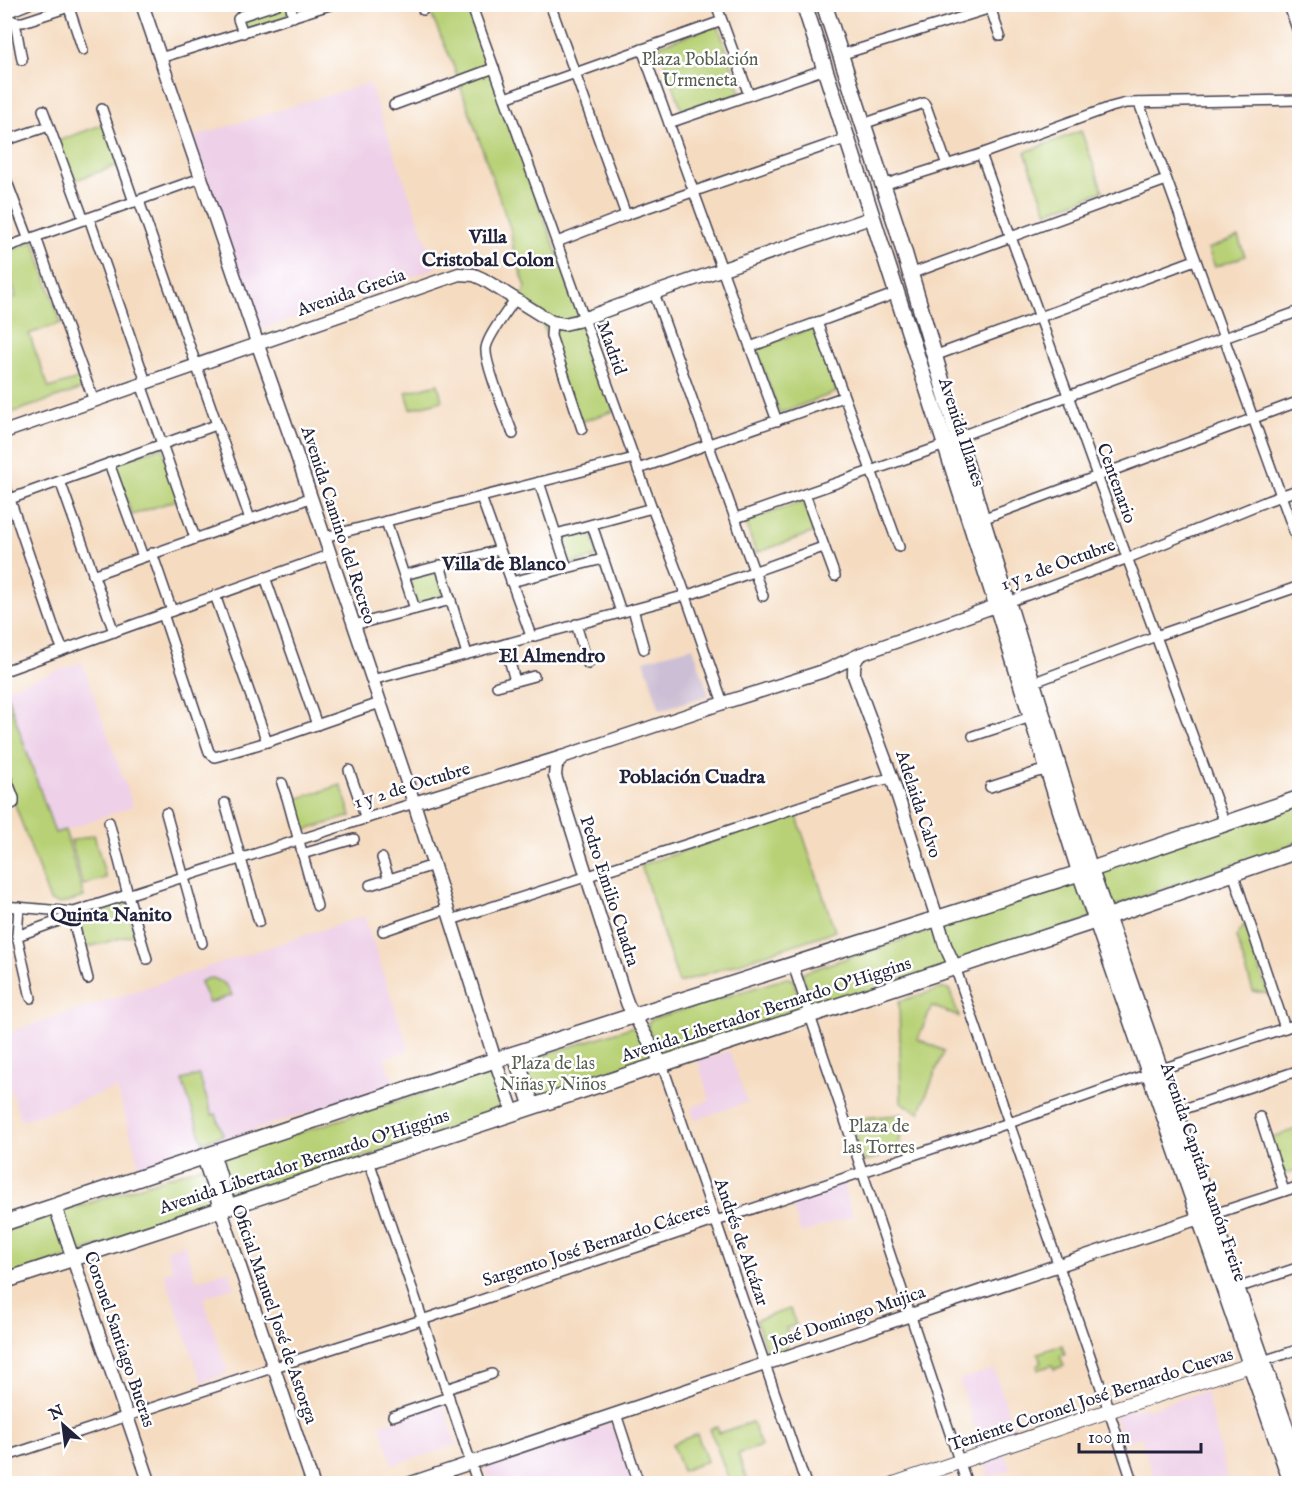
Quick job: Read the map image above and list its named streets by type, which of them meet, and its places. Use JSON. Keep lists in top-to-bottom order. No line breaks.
{"streets":{"main road":["Avenida Illanes","Avenida Libertador Bernardo O'Higgins","Avenida Capitán Ramón Freire","Teniente Coronel José Bernardo Cuevas"],"street":["Avenida Grecia","Madrid","Centenario","Avenida Camino del Recreo","1 y 2 de Octubre","Adelaida Calvo","Pedro Emilio Cuadra","Andrés de Alcázar","Sargento José Bernardo Cáceres","Oficial Manuel José de Astorga","José Domingo Mujica","Coronel Santiago Bueras"]},"crossings":[["Avenida Grecia","Avenida Camino del Recreo"],["Madrid","1 y 2 de Octubre"],["Avenida Illanes","1 y 2 de Octubre"],["Avenida Illanes","Avenida Libertador Bernardo O'Higgins"],["Avenida Illanes","Avenida Capitán Ramón Freire"],["Centenario","1 y 2 de Octubre"],["Centenario","Avenida Libertador Bernardo O'Higgins"],["Avenida Camino del Recreo","1 y 2 de Octubre"],["Avenida Camino del Recreo","Avenida Libertador Bernardo O'Higgins"],["Adelaida Calvo","Avenida Libertador Bernardo O'Higgins"],["Pedro Emilio Cuadra","Avenida Libertador Bernardo O'Higgins"],["Pedro Emilio Cuadra","Andrés de Alcázar"],["Avenida Libertador Bernardo O'Higgins","Avenida Capitán Ramón Freire"],["Avenida Libertador Bernardo O'Higgins","Andrés de Alcázar"],["Avenida Libertador Bernardo O'Higgins","Oficial Manuel José de Astorga"],["Avenida Libertador Bernardo O'Higgins","Coronel Santiago Bueras"],["Avenida Capitán Ramón Freire","Sargento José Bernardo Cáceres"],["Avenida Capitán Ramón Freire","José Domingo Mujica"],["Avenida Capitán Ramón Freire","Teniente Coronel José Bernardo Cuevas"],["Andrés de Alcázar","Sargento José Bernardo Cáceres"],["Andrés de Alcázar","José Domingo Mujica"],["Sargento José Bernardo Cáceres","Oficial Manuel José de Astorga"],["Sargento José Bernardo Cáceres","Coronel Santiago Bueras"]],"districts":["Villa Cristobal Colon","Villa de Blanco","El Almendro","Población Cuadra","Quinta Nanito"],"parks":["Plaza Población Urmeneta","Plaza de las Niñas y Niños","Plaza de las Torres"],"scale_bar":"100 m","north":"top left"}
